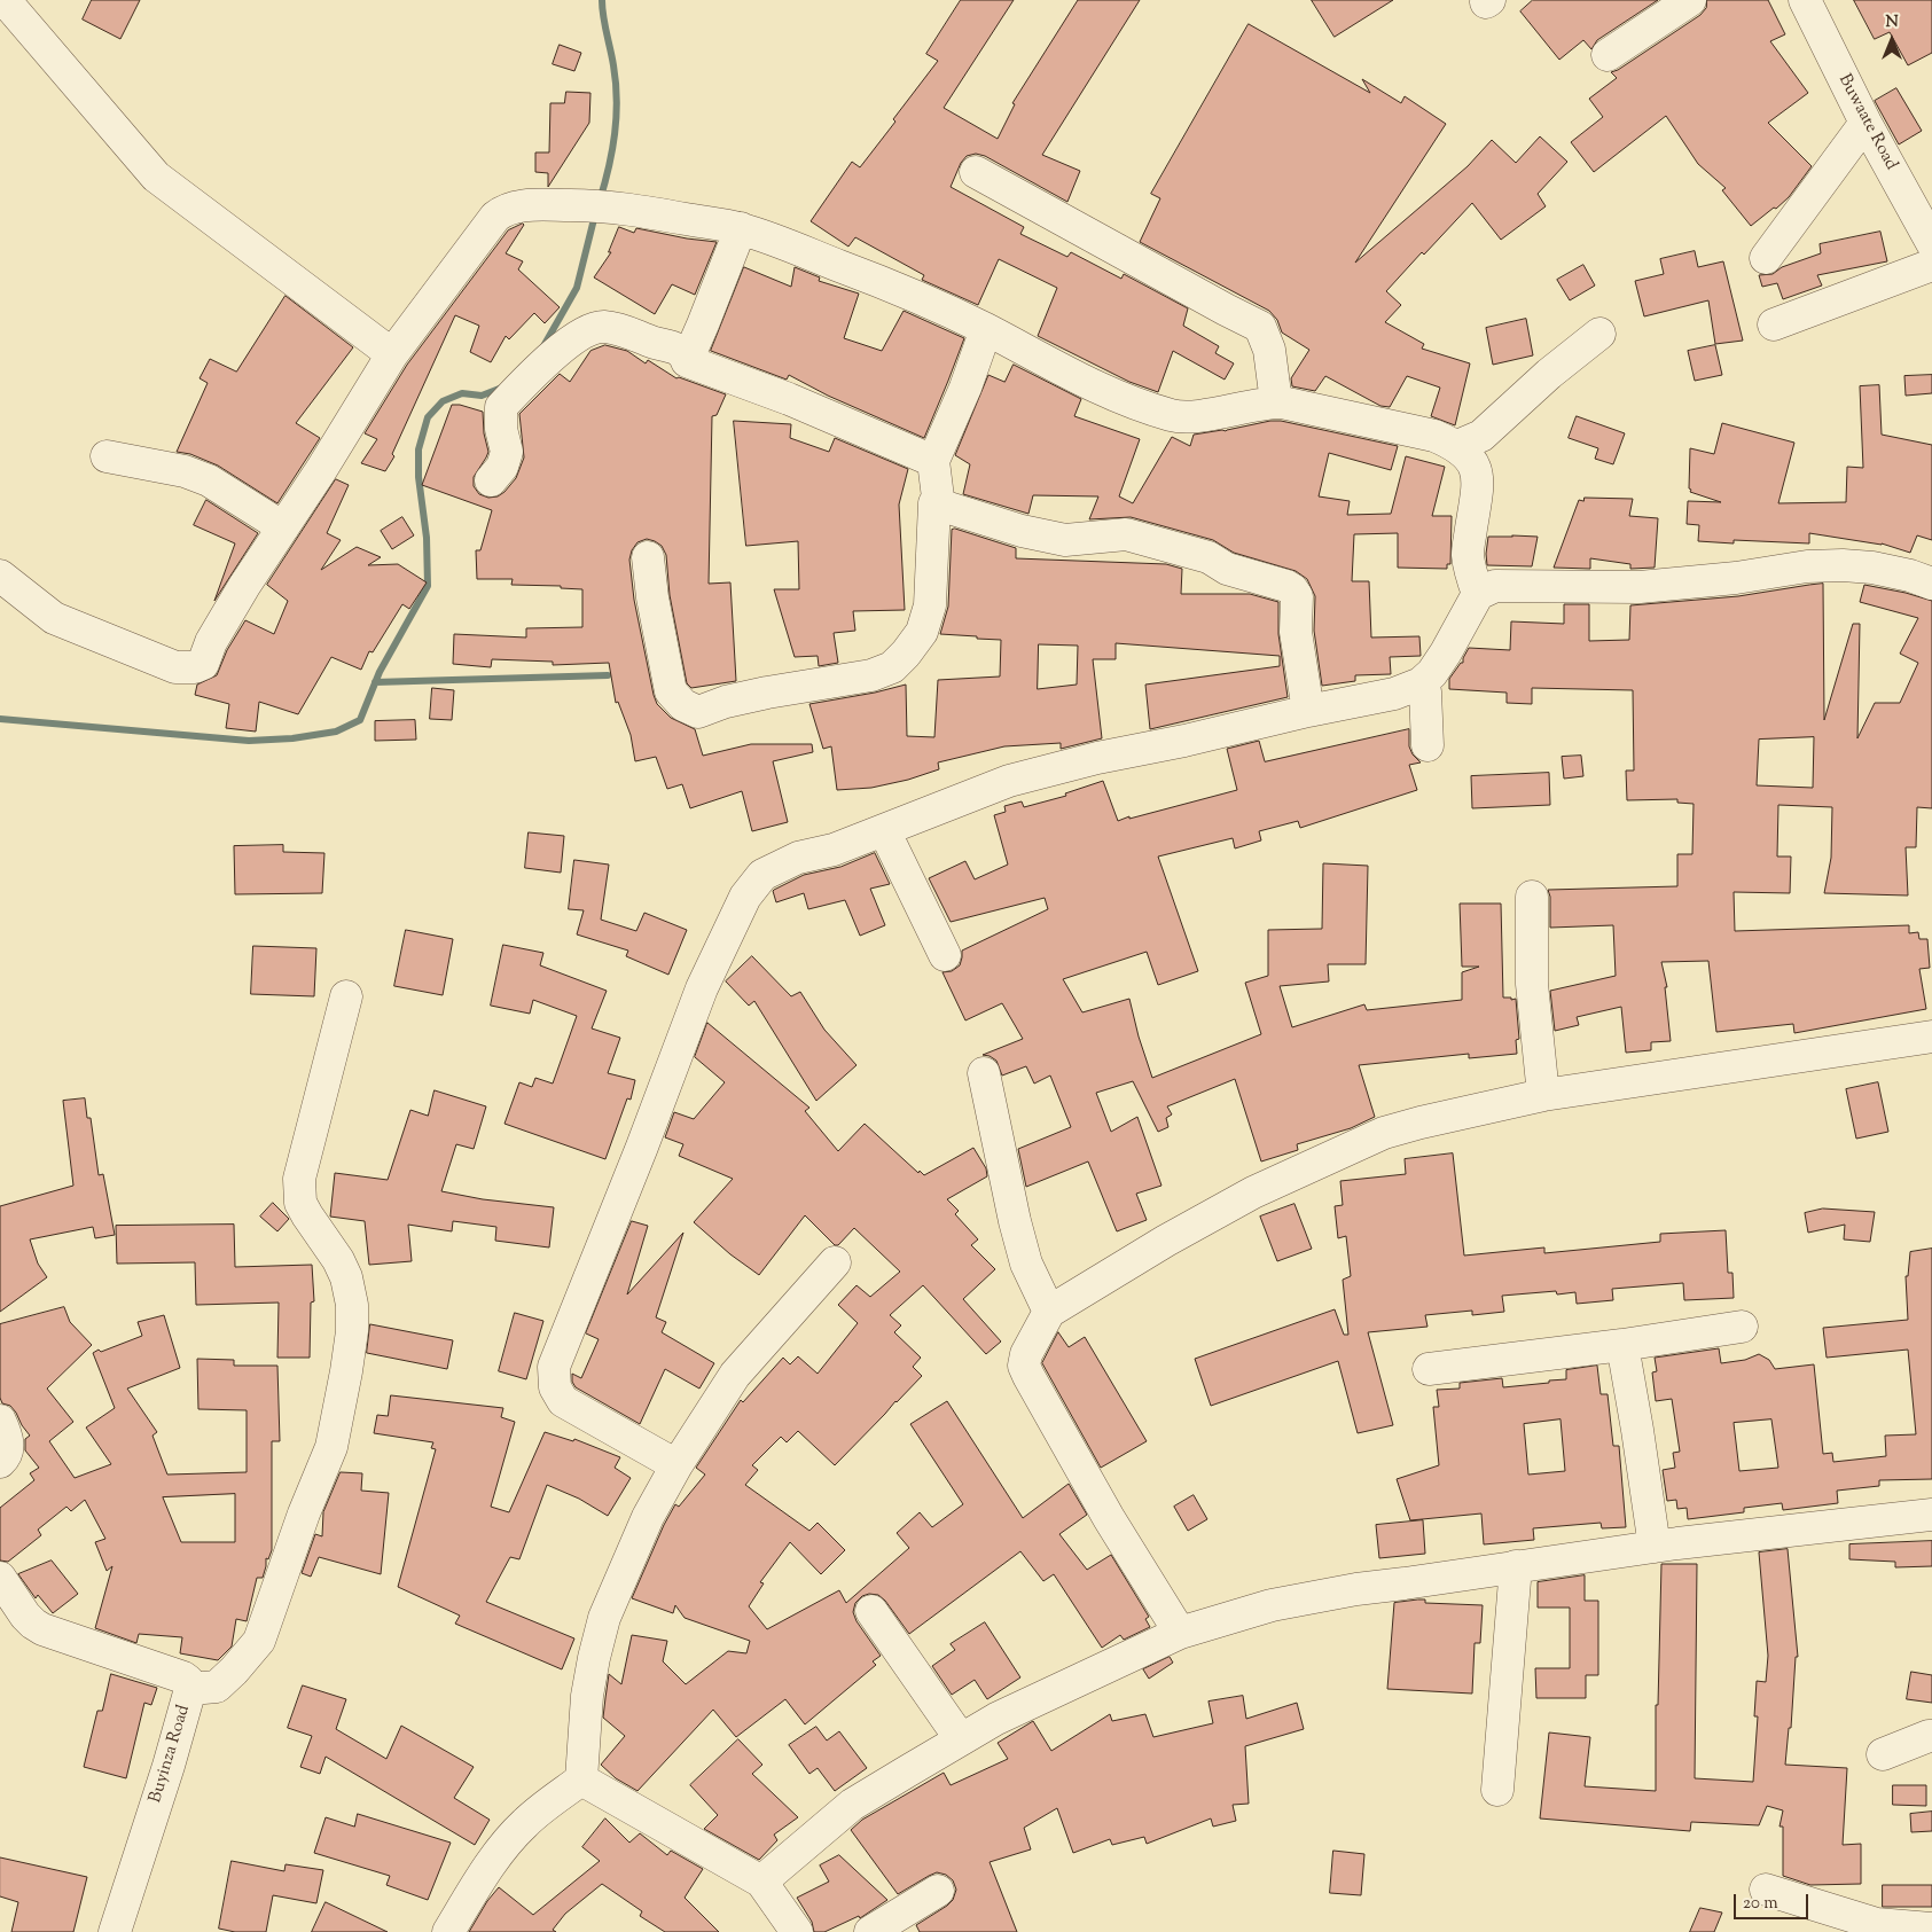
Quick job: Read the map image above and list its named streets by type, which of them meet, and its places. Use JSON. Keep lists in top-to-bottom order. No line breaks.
{"streets":{"street":["Buwaate Road","Buyinza Road"]},"scale_bar":"20 m","north":"top"}
